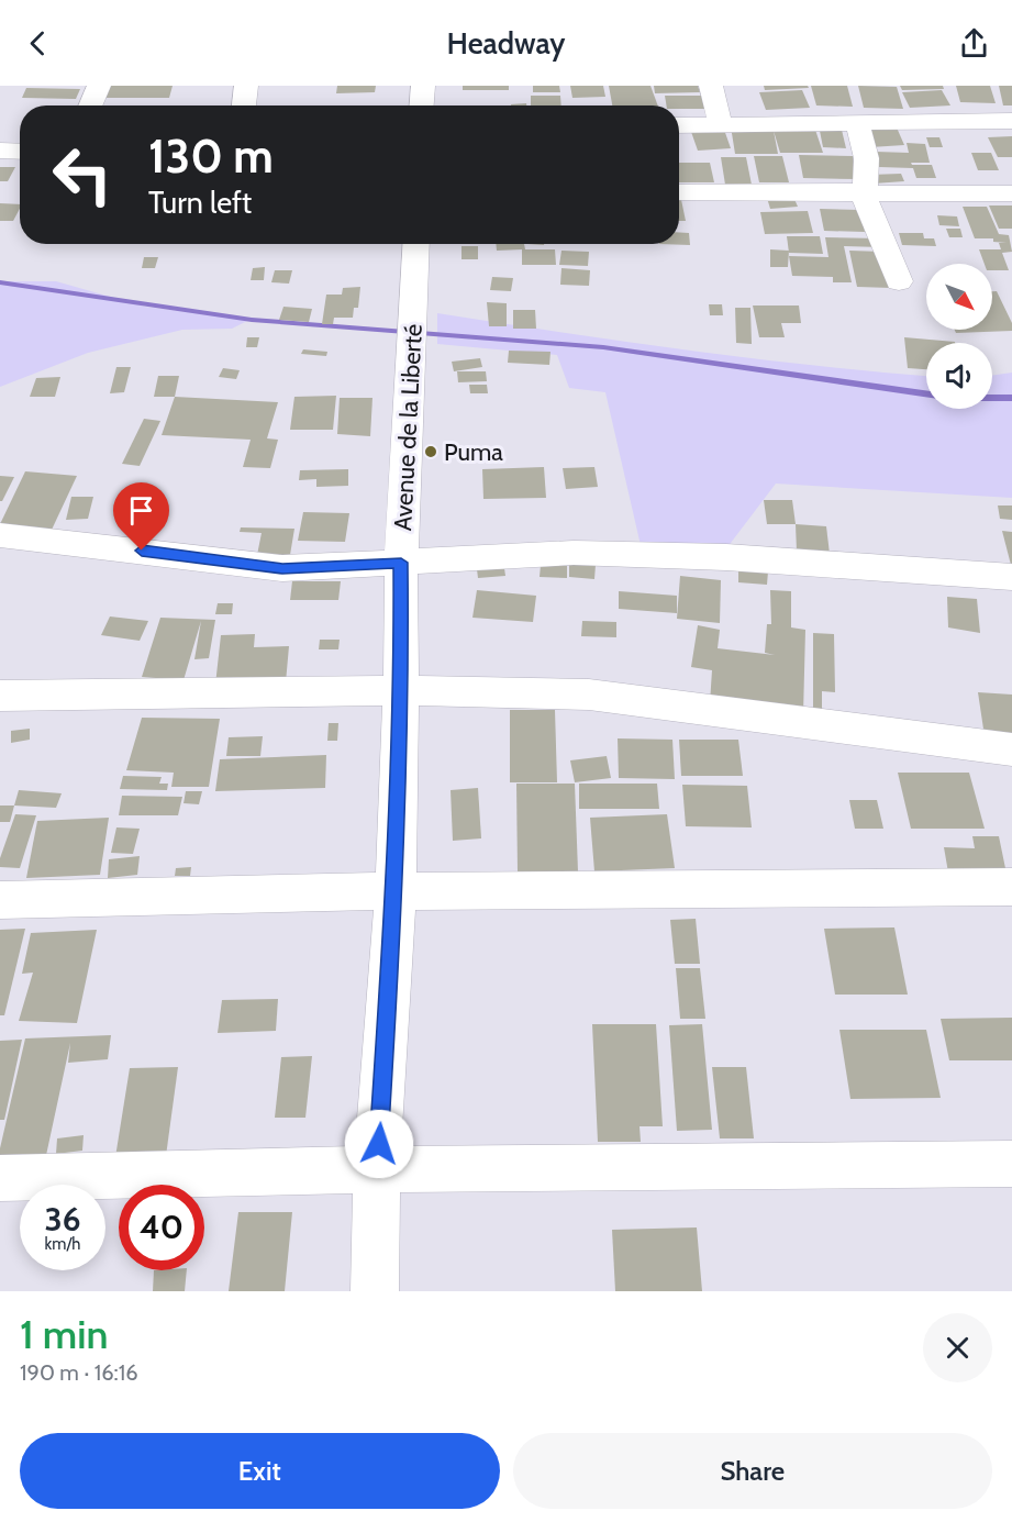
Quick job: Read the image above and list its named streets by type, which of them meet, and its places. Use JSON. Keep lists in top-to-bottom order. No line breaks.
{"streets":{"street":["Avenue de la Liberté"]},"places":["Puma"],"north":"bottom right","page":{"header":"Headway","turn":["130 m","Turn left"],"speed":"36 km/h","limit":"40","heading":["1 min","190 m · 16:16"],"buttons":["Exit","Share"]}}
